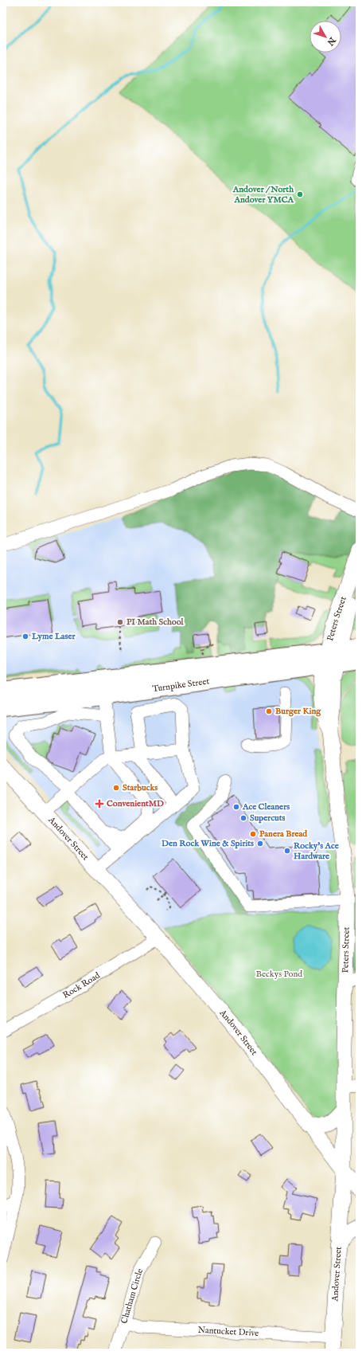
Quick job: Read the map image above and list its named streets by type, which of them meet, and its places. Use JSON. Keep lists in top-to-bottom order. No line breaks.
{"streets":{"highway":["Turnpike Street"],"main road":["Peters Street","Andover Street"],"street":["Rock Road","Chatham Circle","Nantucket Drive"]},"crossings":[["Peters Street","Turnpike Street"],["Peters Street","Andover Street"],["Andover Street","Rock Road"],["Andover Street","Nantucket Drive"],["Chatham Circle","Nantucket Drive"]],"parks":["Beckys Pond"],"places":{"other":["Andover / North Andover YMCA","PI Math School","Lyme Laser","Burger King","Starbucks","Ace Cleaners","Supercuts","Panera Bread","Den Rock Wine & Spirits","Rocky's Ace Hardware"],"health":["ConvenientMD"]},"north":"bottom right"}
